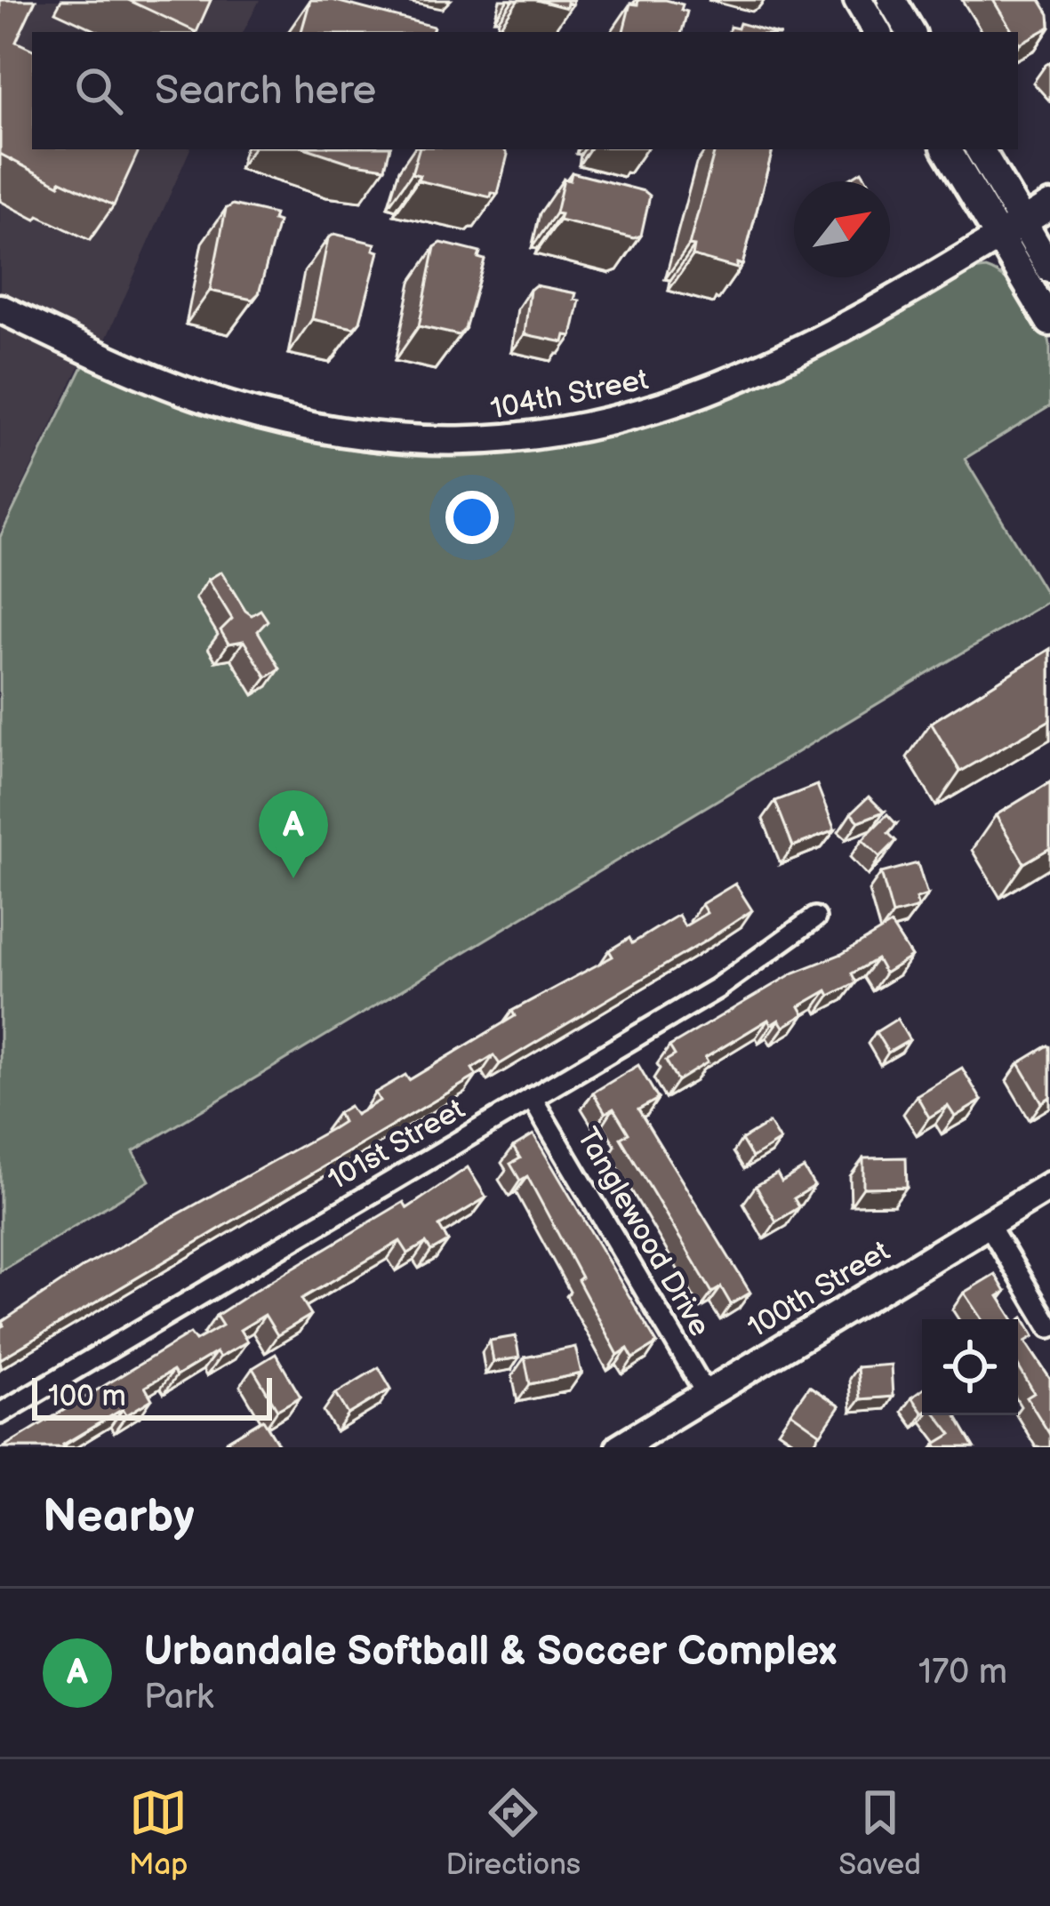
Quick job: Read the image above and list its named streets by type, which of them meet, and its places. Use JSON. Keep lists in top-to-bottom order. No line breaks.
{"streets":{"street":["104th Street","101st Street","Tanglewood Drive","100th Street"]},"crossings":[["101st Street","Tanglewood Drive"],["Tanglewood Drive","100th Street"]],"scale_bar":"100 m","north":"top right","page":{"search":"Search here","pins":"A","scale":"100 m","heading":"Nearby","list":[{"mark":"A","name":"Urbandale Softball & Soccer Complex","note":"Park","value":"170 m"}],"nav":["Map","Directions","Saved"]}}
